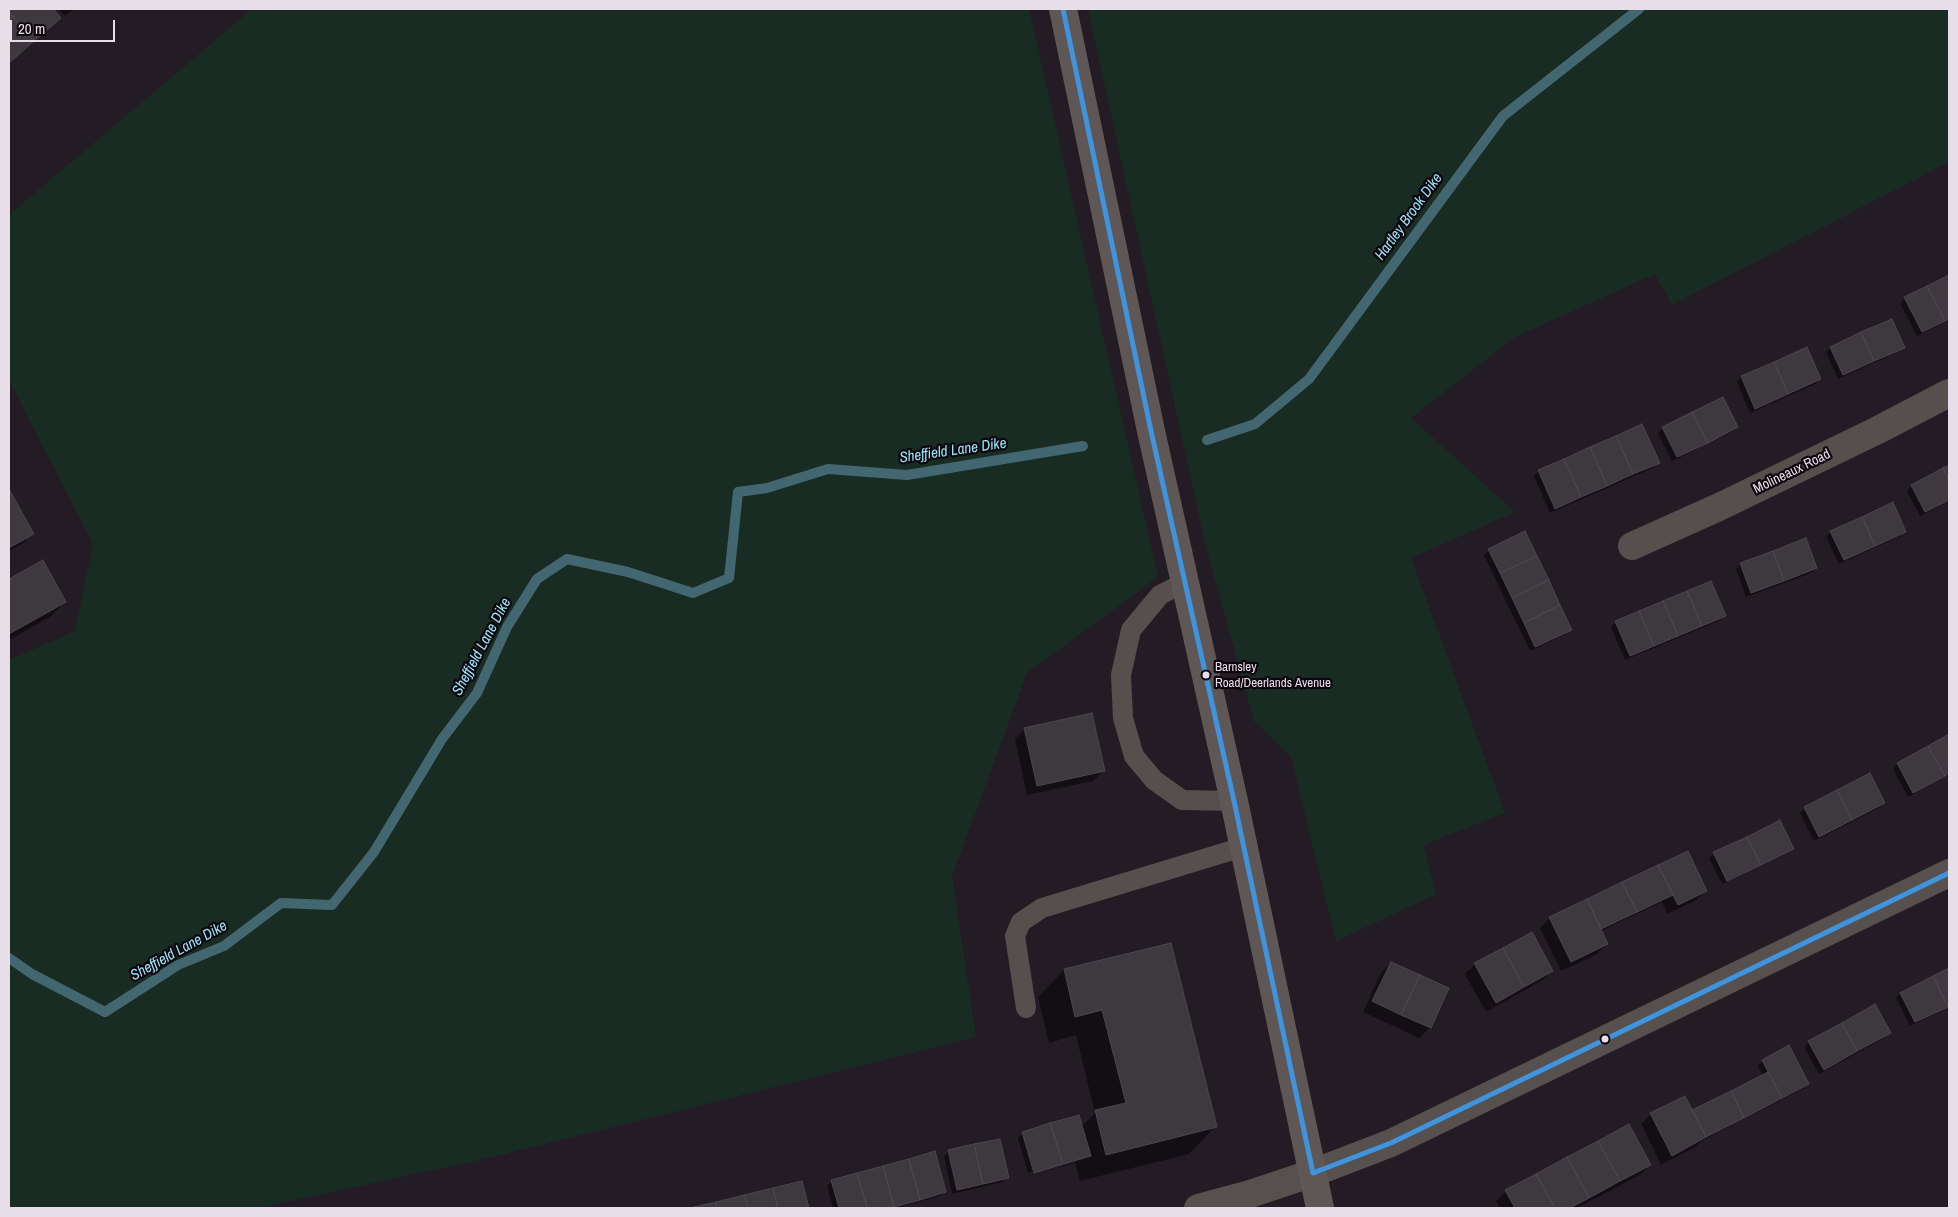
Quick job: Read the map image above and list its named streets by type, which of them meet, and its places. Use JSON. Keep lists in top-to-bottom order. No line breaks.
{"streets":{"street":["Molineaux Road"]},"water":["Hartley Brook Dike","Sheffield Lane Dike"],"places":["Barnsley Road/Deerlands Avenue"],"scale_bar":"20 m"}
